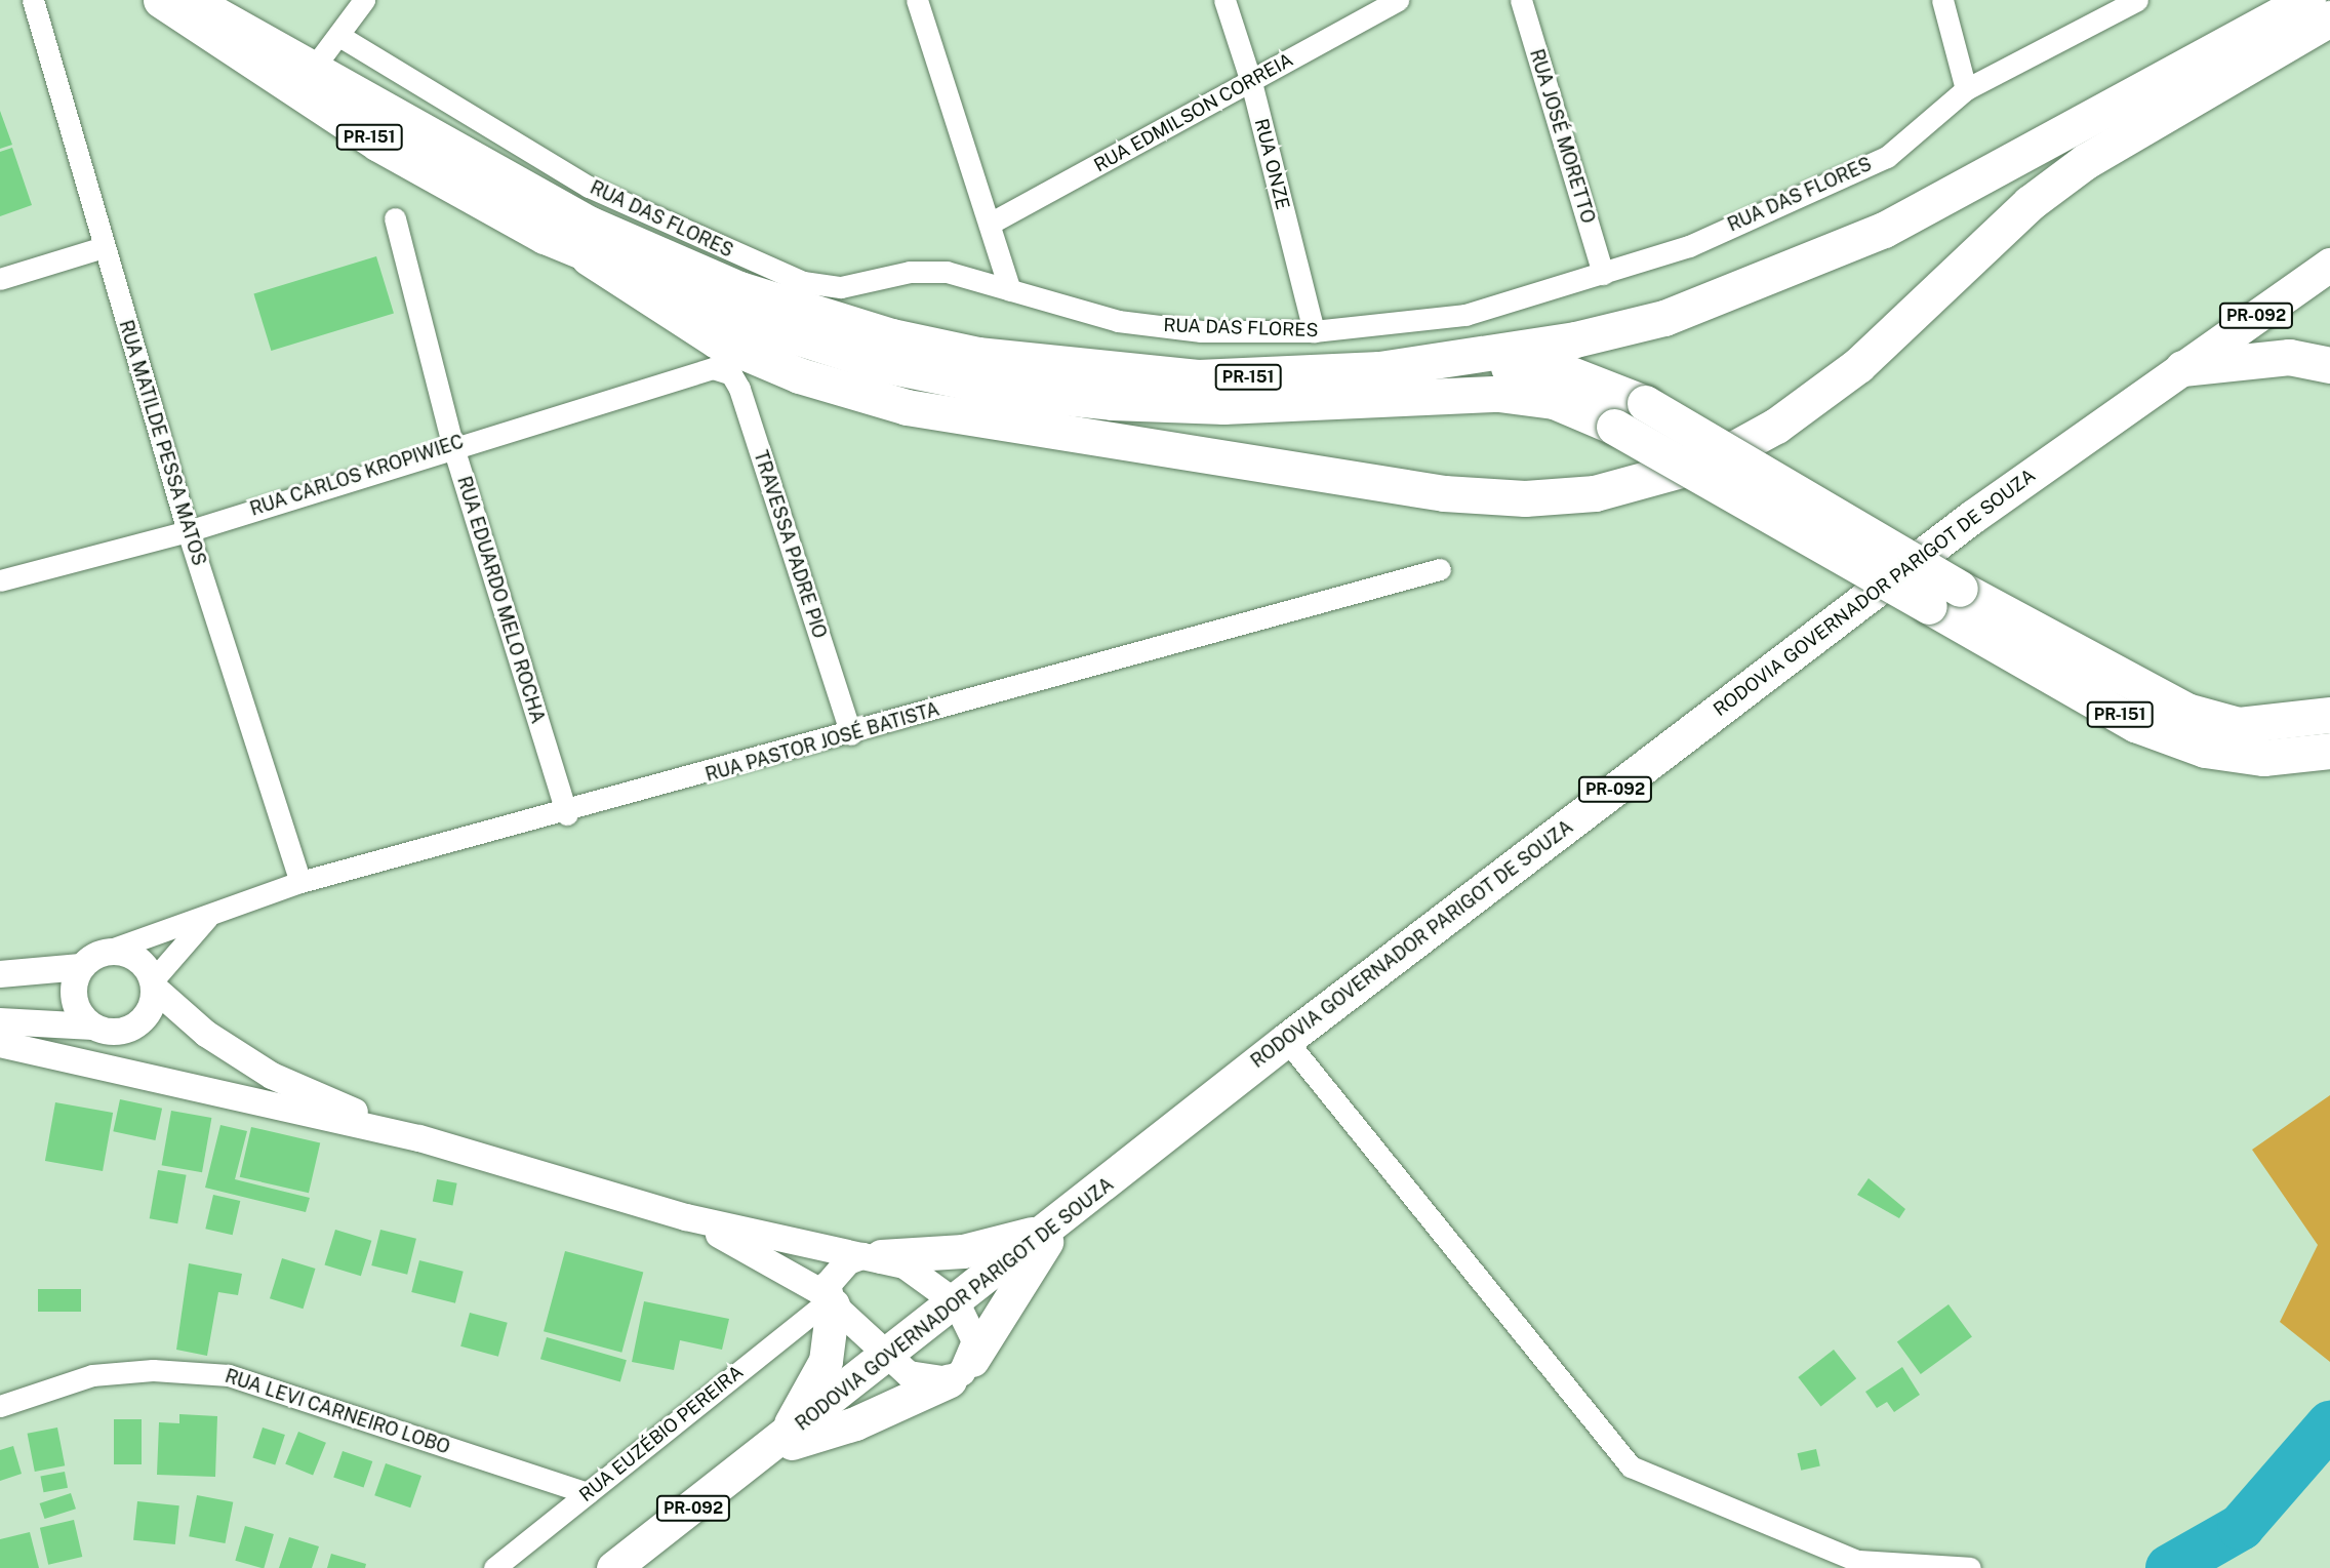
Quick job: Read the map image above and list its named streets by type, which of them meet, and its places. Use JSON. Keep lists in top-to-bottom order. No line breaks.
{"streets":{"highway":["PR-151"],"main road":["PR-092","RODOVIA GOVERNADOR PARIGOT DE SOUZA"],"street":["RUA EDMILSON CORREIA","RUA JOSÉ MORETTO","RUA ONZE","RUA DAS FLORES","RUA MATILDE PESSA MATOS","RUA CARLOS KROPIWIEC","TRAVESSA PADRE PIO","RUA EDUARDO MELO ROCHA","RUA PASTOR JOSÉ BATISTA","RUA LEVI CARNEIRO LOBO","RUA EUZÉBIO PEREIRA"]},"crossings":[["RUA EDMILSON CORREIA","RUA ONZE"],["RUA JOSÉ MORETTO","RUA DAS FLORES"],["RUA ONZE","RUA DAS FLORES"],["RUA MATILDE PESSA MATOS","RUA CARLOS KROPIWIEC"],["RUA MATILDE PESSA MATOS","RUA PASTOR JOSÉ BATISTA"],["RUA CARLOS KROPIWIEC","TRAVESSA PADRE PIO"],["RUA CARLOS KROPIWIEC","RUA EDUARDO MELO ROCHA"],["TRAVESSA PADRE PIO","RUA PASTOR JOSÉ BATISTA"],["RUA EDUARDO MELO ROCHA","RUA PASTOR JOSÉ BATISTA"],["RUA LEVI CARNEIRO LOBO","RUA EUZÉBIO PEREIRA"]]}
